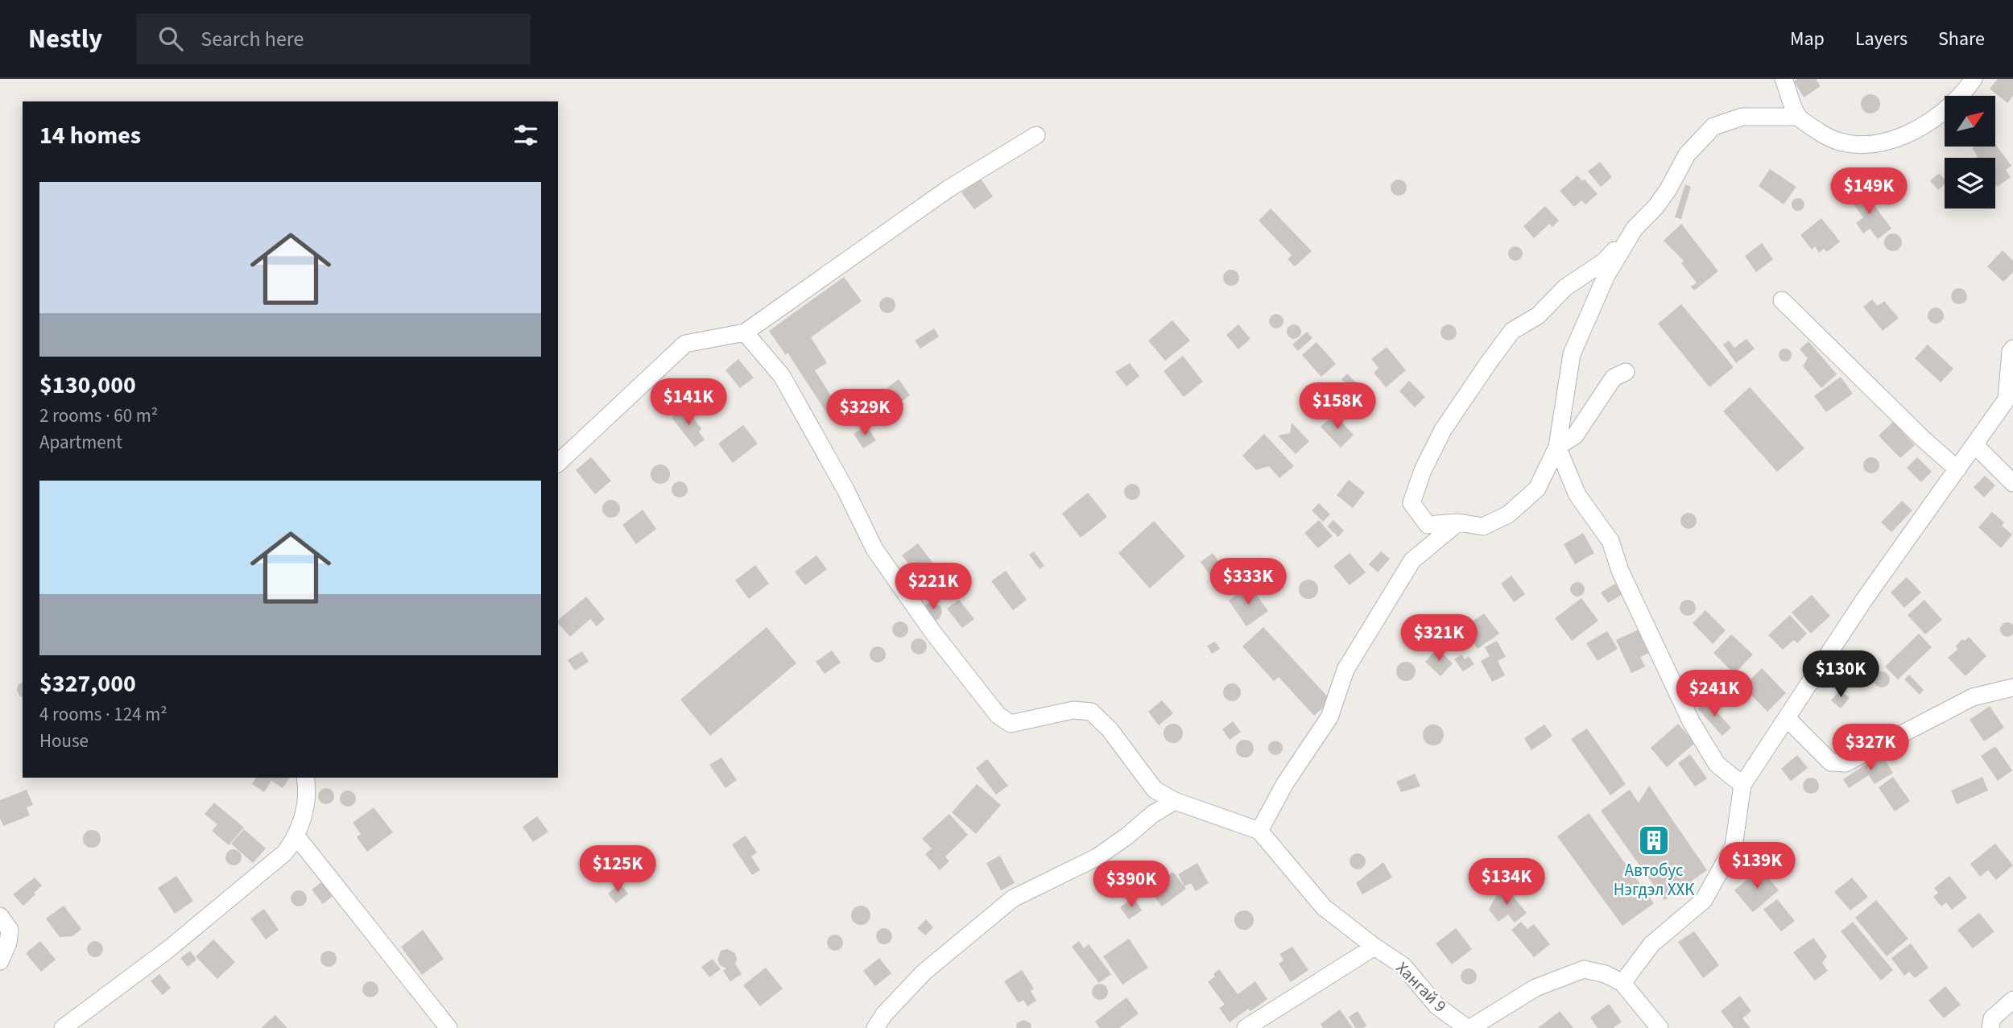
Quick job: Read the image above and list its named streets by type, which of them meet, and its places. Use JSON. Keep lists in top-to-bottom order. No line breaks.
{"streets":{"street":["Хангай 9"]},"places":{"building":["Автобус Нэгдэл ХХК"]},"north":"top right","page":{"header":"Nestly","search":"Search here","nav":["Map","Layers","Share"],"heading":"14 homes","price":["$149K","$141K","$158K","$329K","$333K","$221K","$321K","$130K","$241K","$327K","$139K","$125K","$134K","$390K"],"list":[{"name":"$130,000","note":"2 rooms · 60 m² · Apartment"},{"name":"$327,000","note":"4 rooms · 124 m² · House"}]}}
